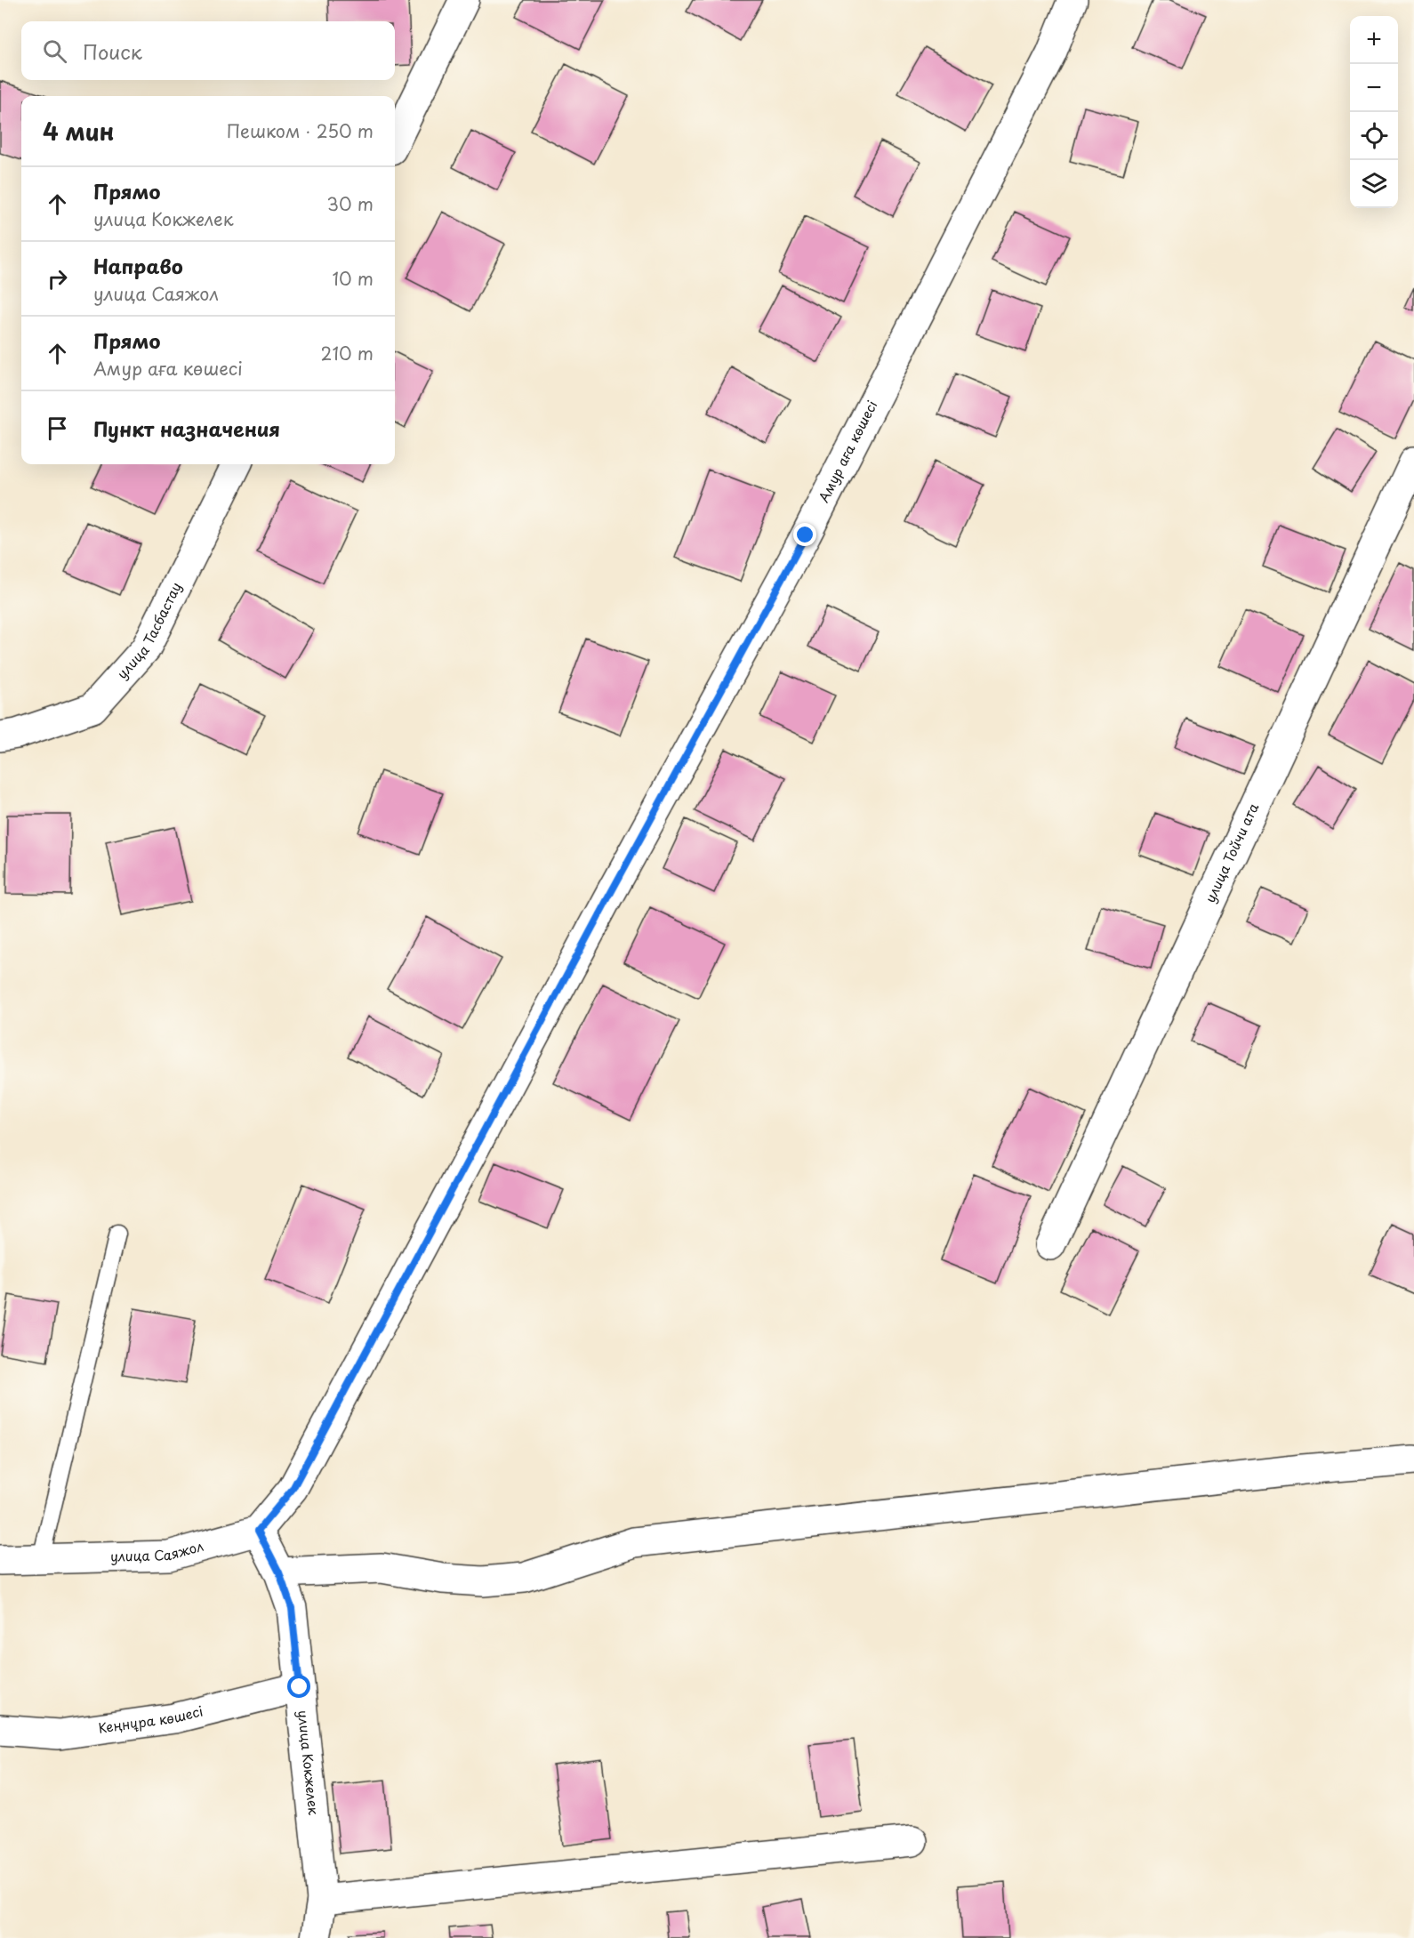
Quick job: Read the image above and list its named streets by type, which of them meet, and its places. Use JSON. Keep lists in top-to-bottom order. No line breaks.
{"streets":{"street":["Амур аға көшесі","улица Тасбастау","улица Тойчи ата","улица Саяжол","Кеңнұра көшесі","улица Кокжелек"]},"crossings":[["Амур аға көшесі","улица Саяжол"],["Амур аға көшесі","улица Кокжелек"],["улица Саяжол","улица Кокжелек"],["Кеңнұра көшесі","улица Кокжелек"]],"page":{"map_buttons":["+","−"],"search":"Поиск","heading":["4 мин","Пешком · 250 m"],"list":[["Прямо","улица Кокжелек","30 m"],["Направо","улица Саяжол","10 m"],["Прямо","Амур аға көшесі","210 m"],"Пункт назначения"]}}
